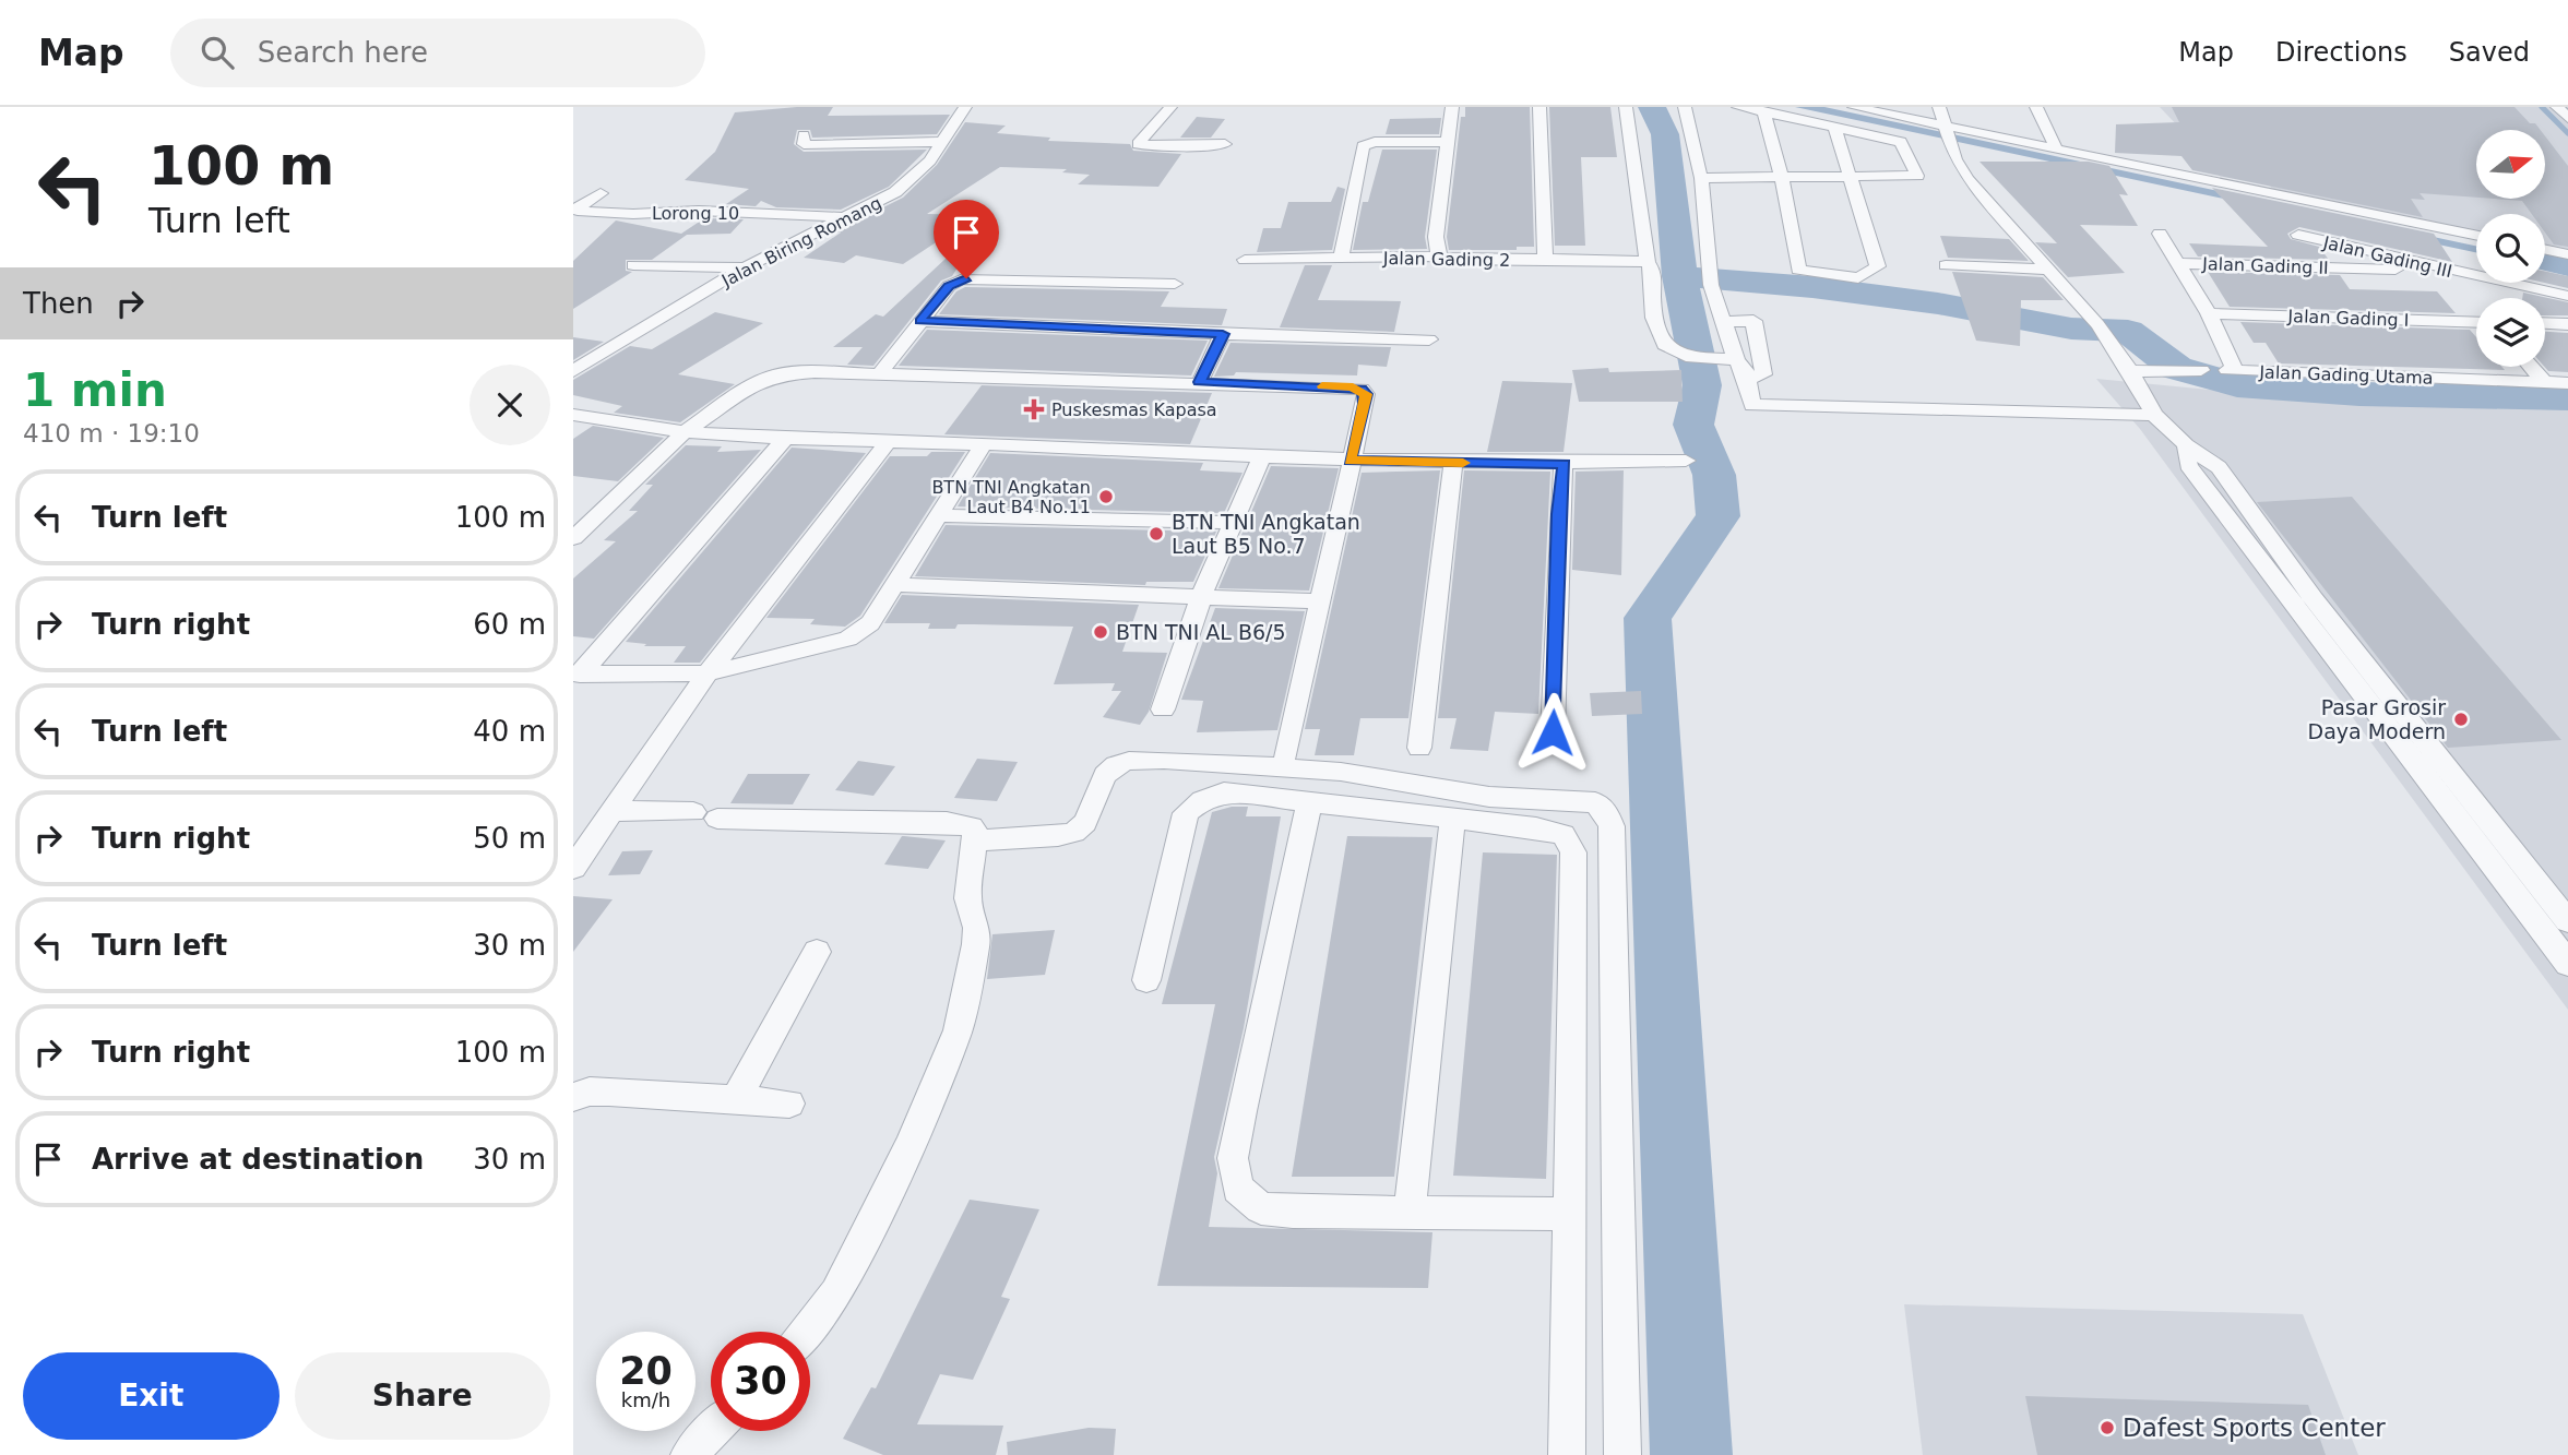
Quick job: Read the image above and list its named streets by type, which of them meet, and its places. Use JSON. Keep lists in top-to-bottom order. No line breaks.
{"streets":{"street":["Lorong 10","Jalan Biring Romang","Jalan Gading III","Jalan Gading 2","Jalan Gading II","Jalan Gading I","Jalan Gading Utama"]},"crossings":[["Lorong 10","Jalan Biring Romang"],["Jalan Gading III","Jalan Gading II"],["Jalan Gading II","Jalan Gading Utama"],["Jalan Gading I","Jalan Gading Utama"]],"places":{"health":["Puskesmas Kapasa"],"other":["BTN TNI Angkatan Laut B4 No.11","BTN TNI Angkatan Laut B5 No.7","BTN TNI AL B6/5","Pasar Grosir Daya Modern","Dafest Sports Center"]},"north":"right","page":{"header":"Map","search":"Search here","nav":["Map","Directions","Saved"],"turn":["100 m","Turn left"],"then":"Then","heading":["1 min","410 m · 19:10"],"list":[{"name":"Turn left","value":"100 m"},{"name":"Turn right","value":"60 m"},{"name":"Turn left","value":"40 m"},{"name":"Turn right","value":"50 m"},{"name":"Turn left","value":"30 m"},{"name":"Turn right","value":"100 m"},{"name":"Arrive at destination","value":"30 m"}],"speed":"20 km/h","limit":"30","buttons":["Exit","Share"]}}
